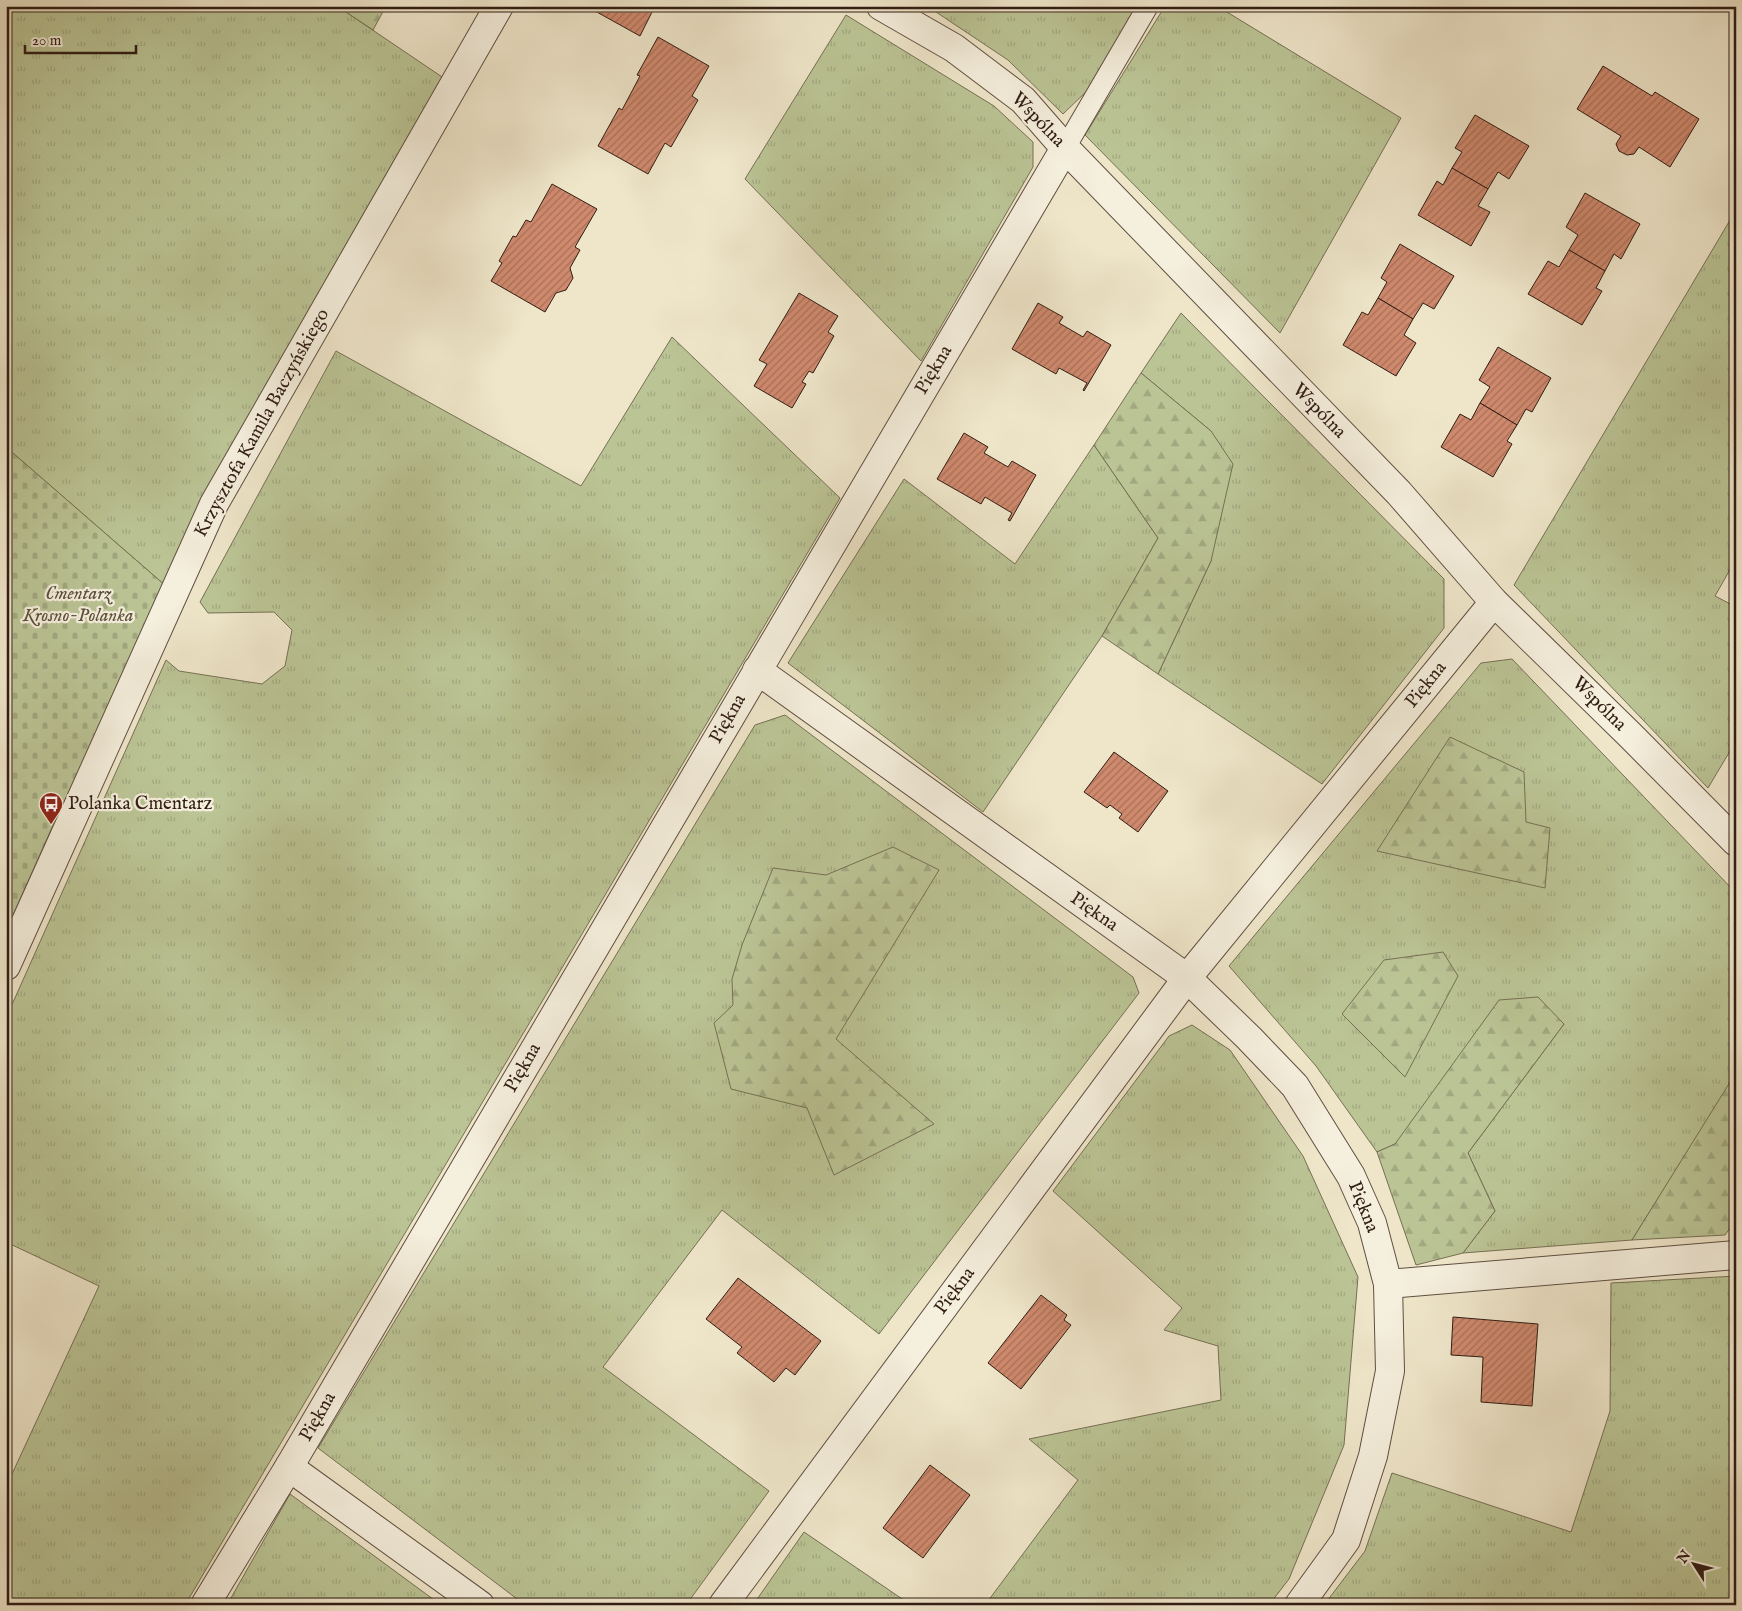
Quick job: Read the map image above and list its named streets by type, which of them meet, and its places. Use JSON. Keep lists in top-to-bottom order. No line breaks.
{"streets":{"street":["Wspólna","Piękna","Krzysztofa Kamila Baczyńskiego"]},"crossings":[["Wspólna","Piękna"]],"parks":["Cmentarz Krosno-Polanka"],"places":{"bus stop":["Polanka Cmentarz"]},"scale_bar":"20 m","north":"top left"}
